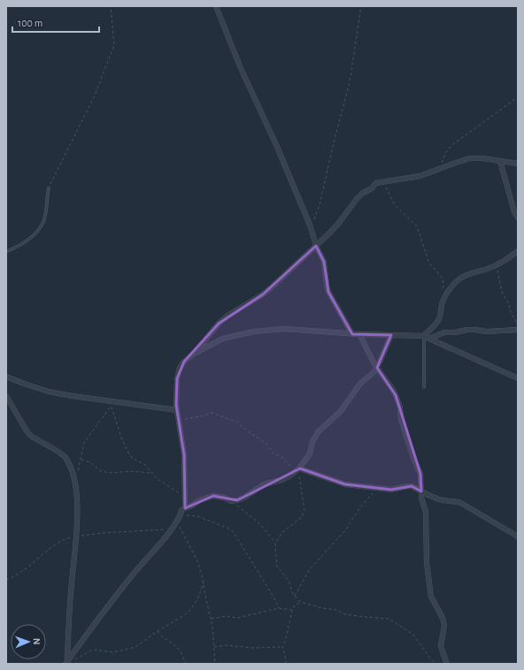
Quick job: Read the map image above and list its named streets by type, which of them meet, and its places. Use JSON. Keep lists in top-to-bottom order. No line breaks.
{"scale_bar":"100 m","north":"right"}
